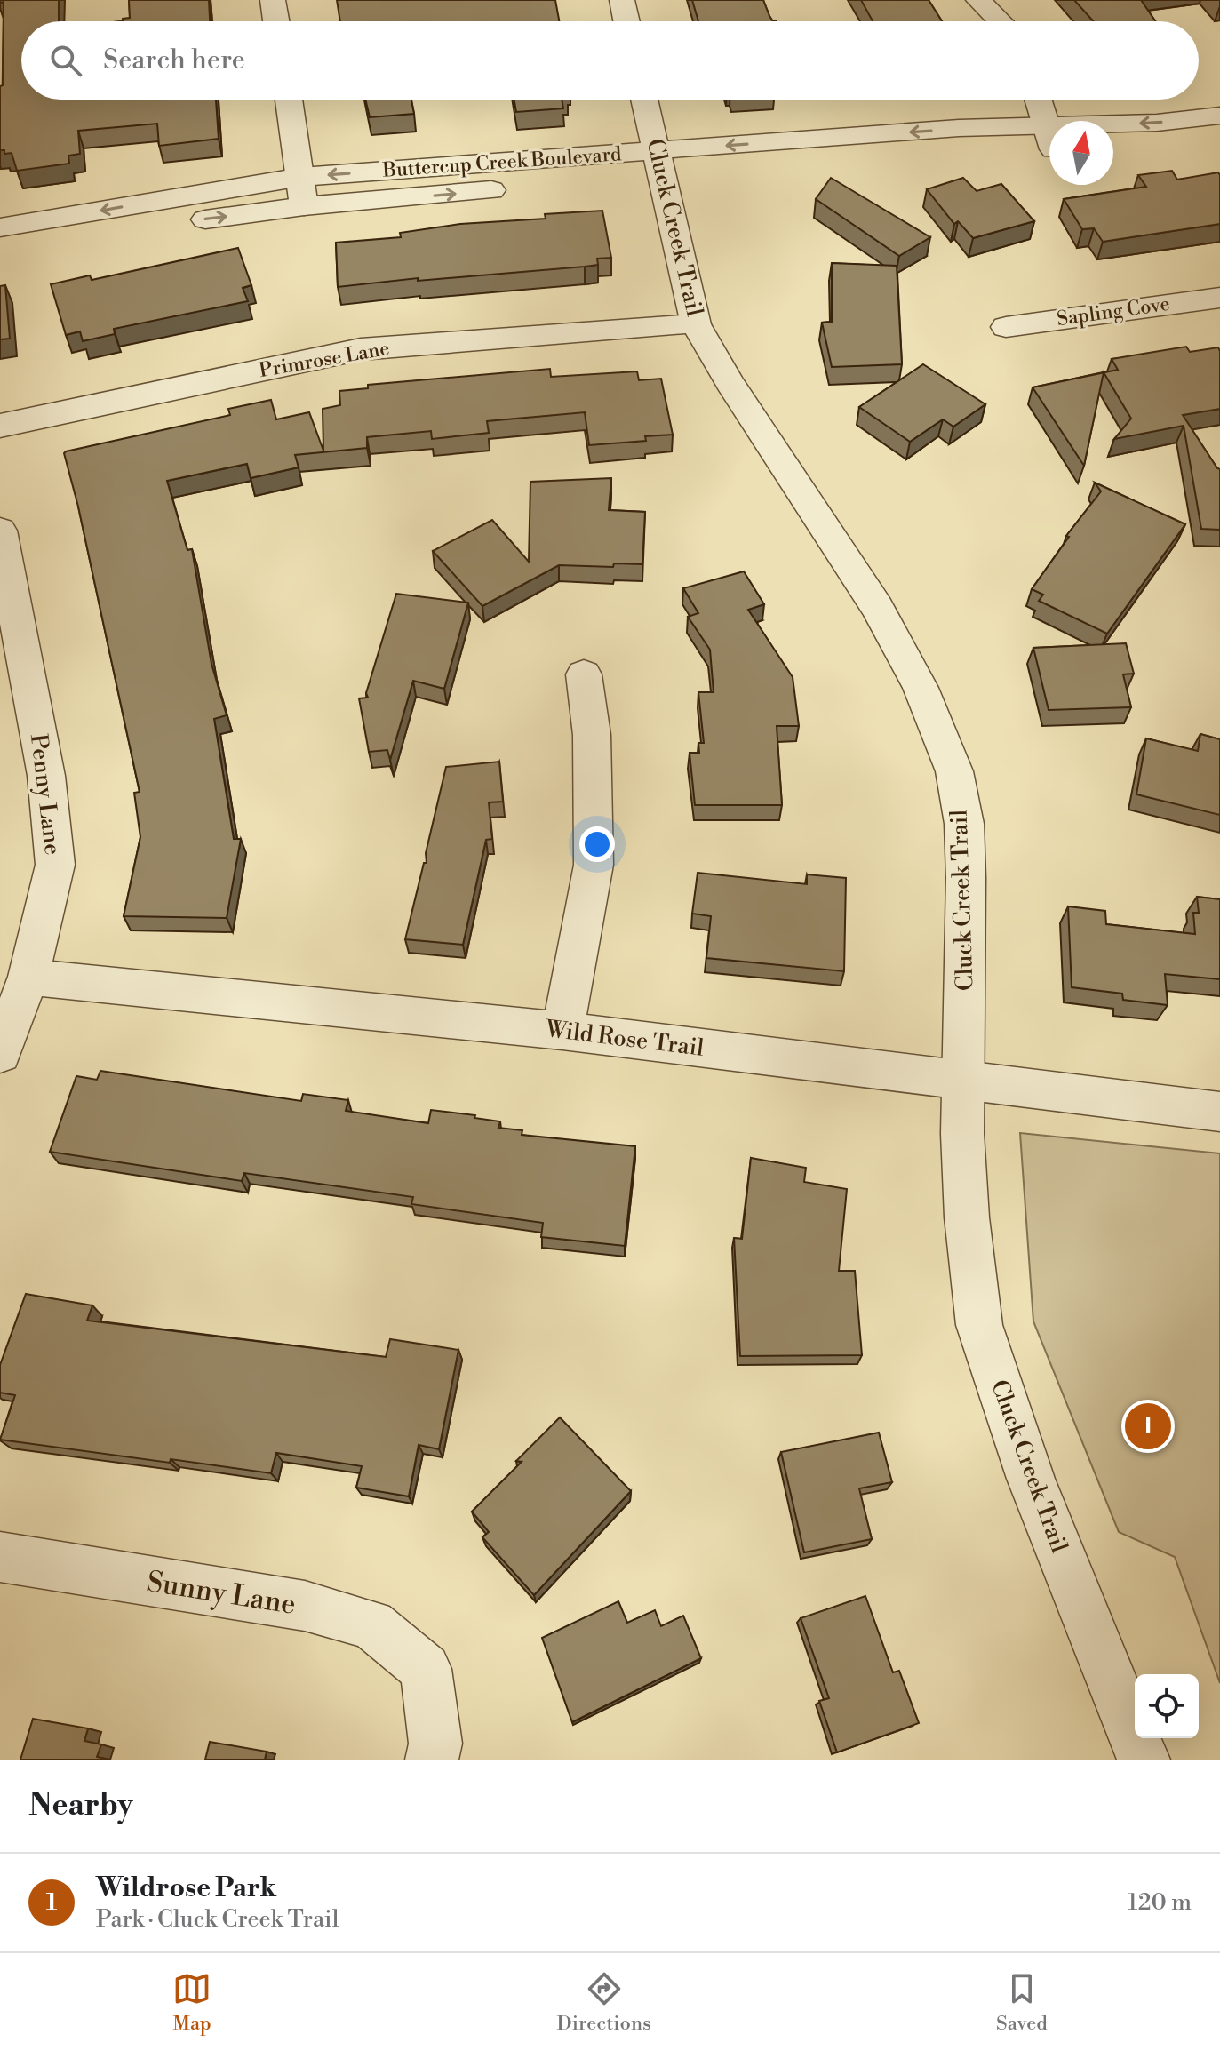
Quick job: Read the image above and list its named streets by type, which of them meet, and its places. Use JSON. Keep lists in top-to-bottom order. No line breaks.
{"streets":{"street":["Buttercup Creek Boulevard","Cluck Creek Trail","Sapling Cove","Primrose Lane","Penny Lane","Wild Rose Trail","Sunny Lane"]},"crossings":[["Buttercup Creek Boulevard","Cluck Creek Trail"],["Cluck Creek Trail","Primrose Lane"],["Cluck Creek Trail","Wild Rose Trail"],["Penny Lane","Wild Rose Trail"]],"north":"top","page":{"search":"Search here","pins":"1","heading":"Nearby","list":[{"mark":"1","name":"Wildrose Park","note":"Park · Cluck Creek Trail","value":"120 m"}],"nav":["Map","Directions","Saved"]}}
